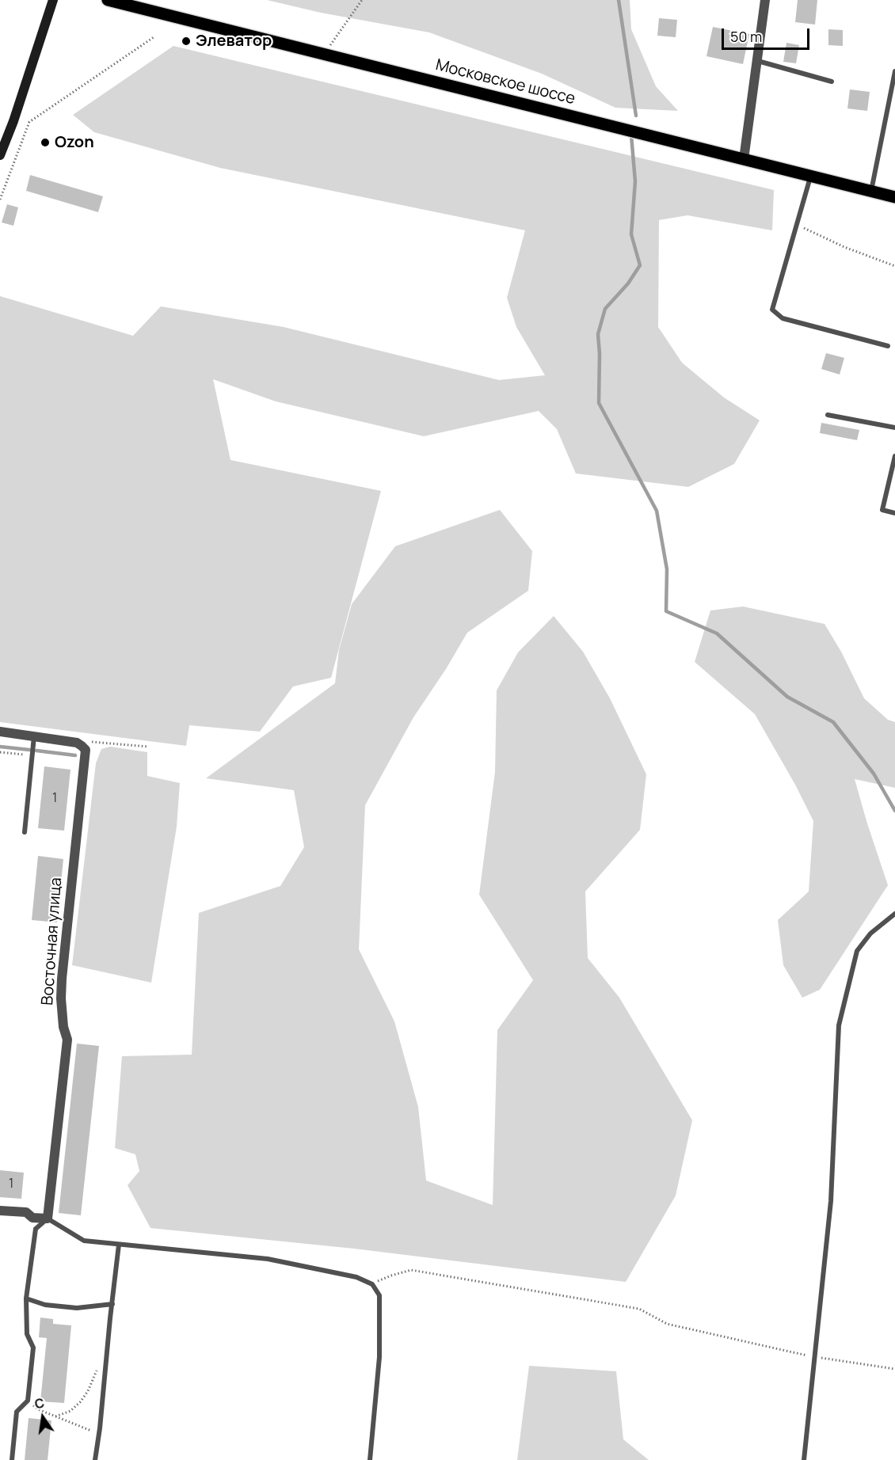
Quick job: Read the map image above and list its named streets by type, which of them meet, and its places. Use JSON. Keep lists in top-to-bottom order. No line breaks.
{"streets":{"main road":["Московское шоссе"],"street":["Восточная улица"]},"places":["Элеватор","Ozon"],"house_numbers":["1","1"],"scale_bar":"50 m","north":"top"}
